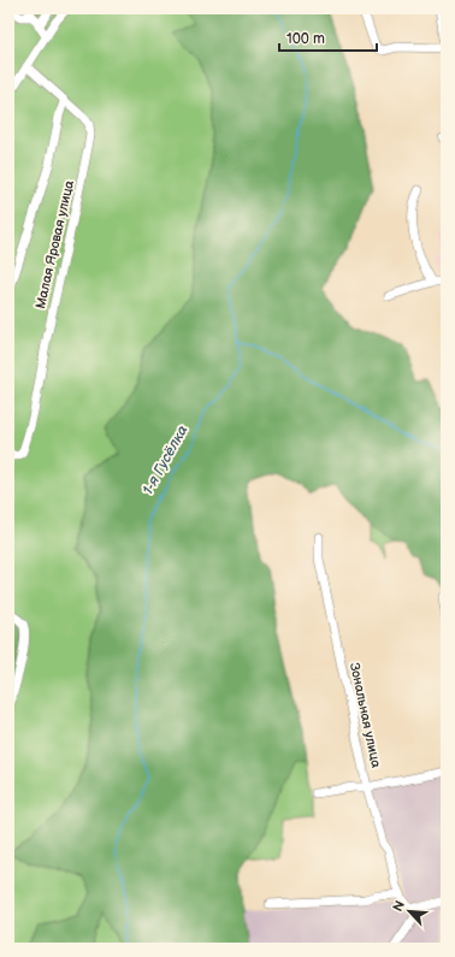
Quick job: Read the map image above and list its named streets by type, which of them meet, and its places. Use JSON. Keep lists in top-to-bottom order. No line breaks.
{"streets":{"street":["Малая Яровая улица","Зональная улица"]},"water":["1-я Гусёлка"],"scale_bar":"100 m","north":"top left"}
